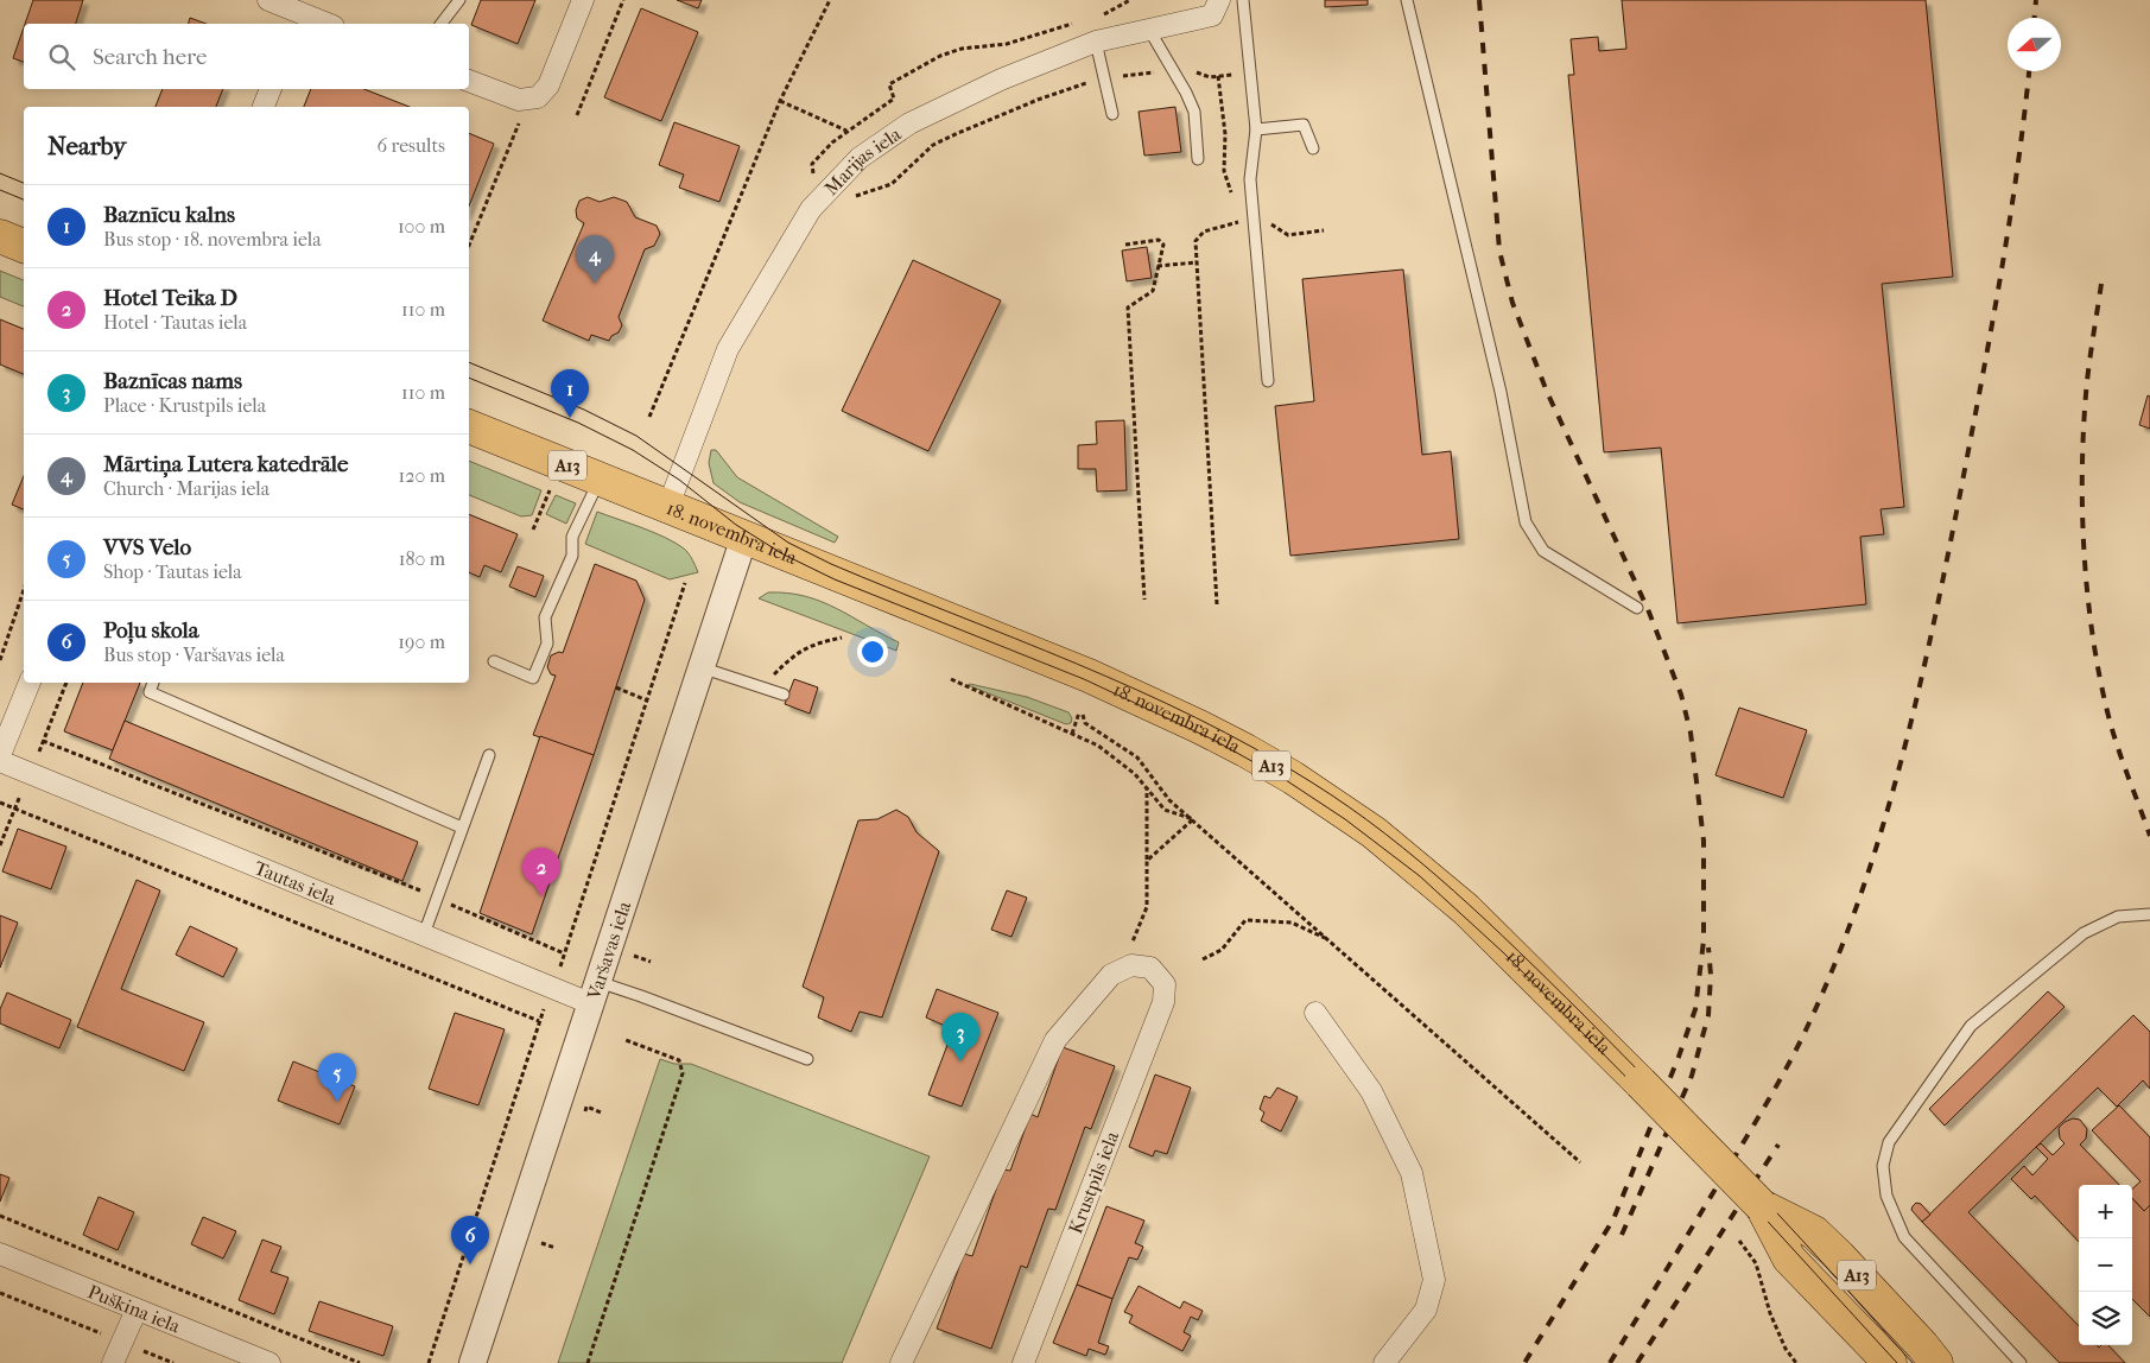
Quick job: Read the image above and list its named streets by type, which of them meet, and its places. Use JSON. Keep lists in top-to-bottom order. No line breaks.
{"streets":{"main road":["A13","18. novembra iela"],"street":["Marijas iela","Tautas iela","Varšavas iela","Krustpils iela","Puškina iela"]},"crossings":[["Marijas iela","18. novembra iela"],["18. novembra iela","Varšavas iela"],["Tautas iela","Varšavas iela"]],"north":"left","page":{"search":"Search here","heading":["Nearby","6 results"],"list":[{"mark":"1","name":"Baznīcu kalns","note":"Bus stop · 18. novembra iela","value":"100 m"},{"mark":"2","name":"Hotel Teika D","note":"Hotel · Tautas iela","value":"110 m"},{"mark":"3","name":"Baznīcas nams","note":"Place · Krustpils iela","value":"110 m"},{"mark":"4","name":"Mārtiņa Lutera katedrāle","note":"Church · Marijas iela","value":"120 m"},{"mark":"5","name":"VVS Velo","note":"Shop · Tautas iela","value":"180 m"},{"mark":"6","name":"Poļu skola","note":"Bus stop · Varšavas iela","value":"190 m"}],"pins":["4","1","2","3","5","6"],"map_buttons":["+","−"]}}
